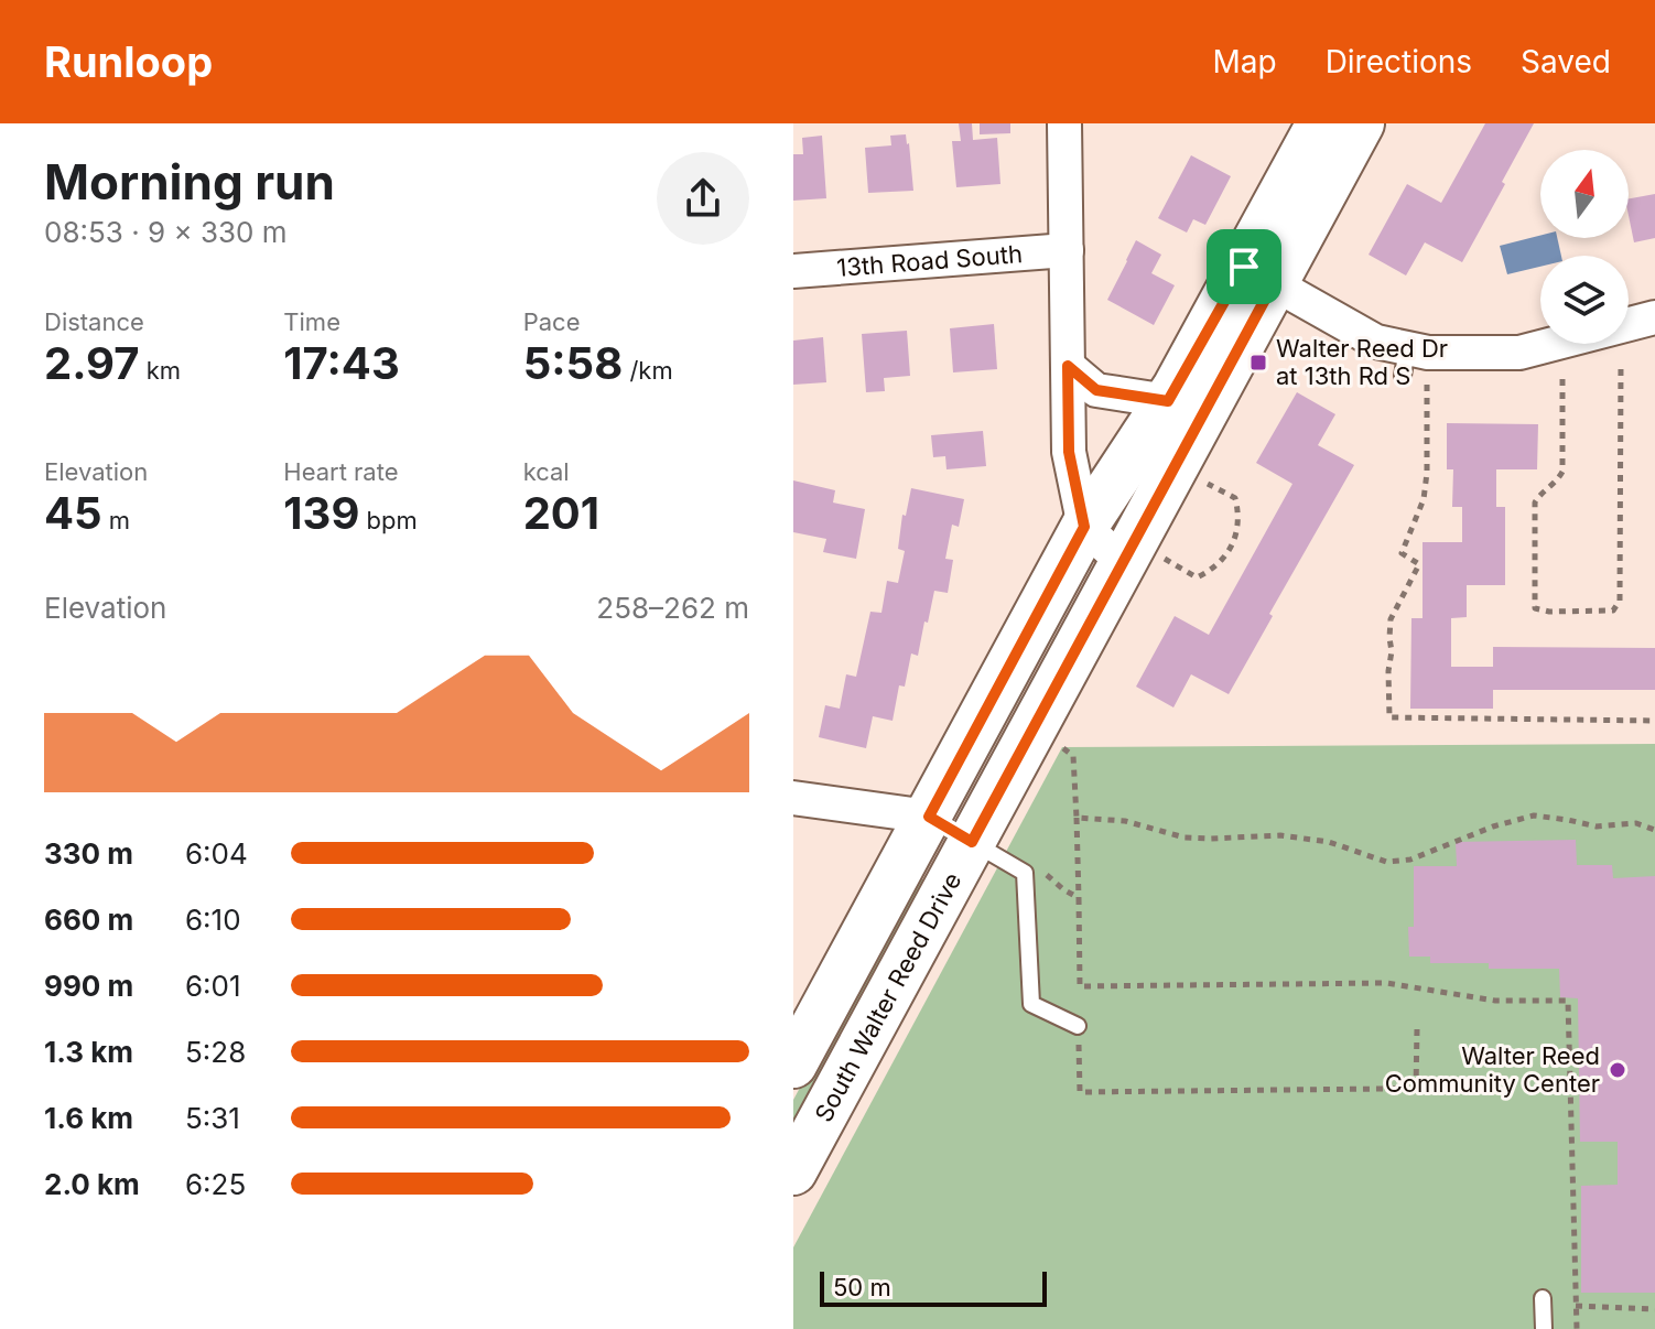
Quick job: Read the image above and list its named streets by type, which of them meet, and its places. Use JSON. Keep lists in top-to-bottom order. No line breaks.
{"streets":{"main road":["South Walter Reed Drive"],"street":["13th Road South"]},"places":{"transit":["Walter Reed Dr at 13th Rd S"],"other":["Walter Reed Community Center"]},"scale_bar":"50 m","north":"top","page":{"header":"Runloop","nav":["Map","Directions","Saved"],"heading":["Morning run","08:53 · 9 × 330 m"],"stats":[["Distance","2.97 km"],["Time","17:43"],["Pace","5:58 /km"],["Elevation","45 m"],["Heart rate","139 bpm"],["kcal","201"]],"chart":["Elevation","258–262 m"],"list":[{"name":"330 m","note":"6:04"},{"name":"660 m","note":"6:10"},{"name":"990 m","note":"6:01"},{"name":"1.3 km","note":"5:28"},{"name":"1.6 km","note":"5:31"},{"name":"2.0 km","note":"6:25"}],"scale":"50 m"}}
